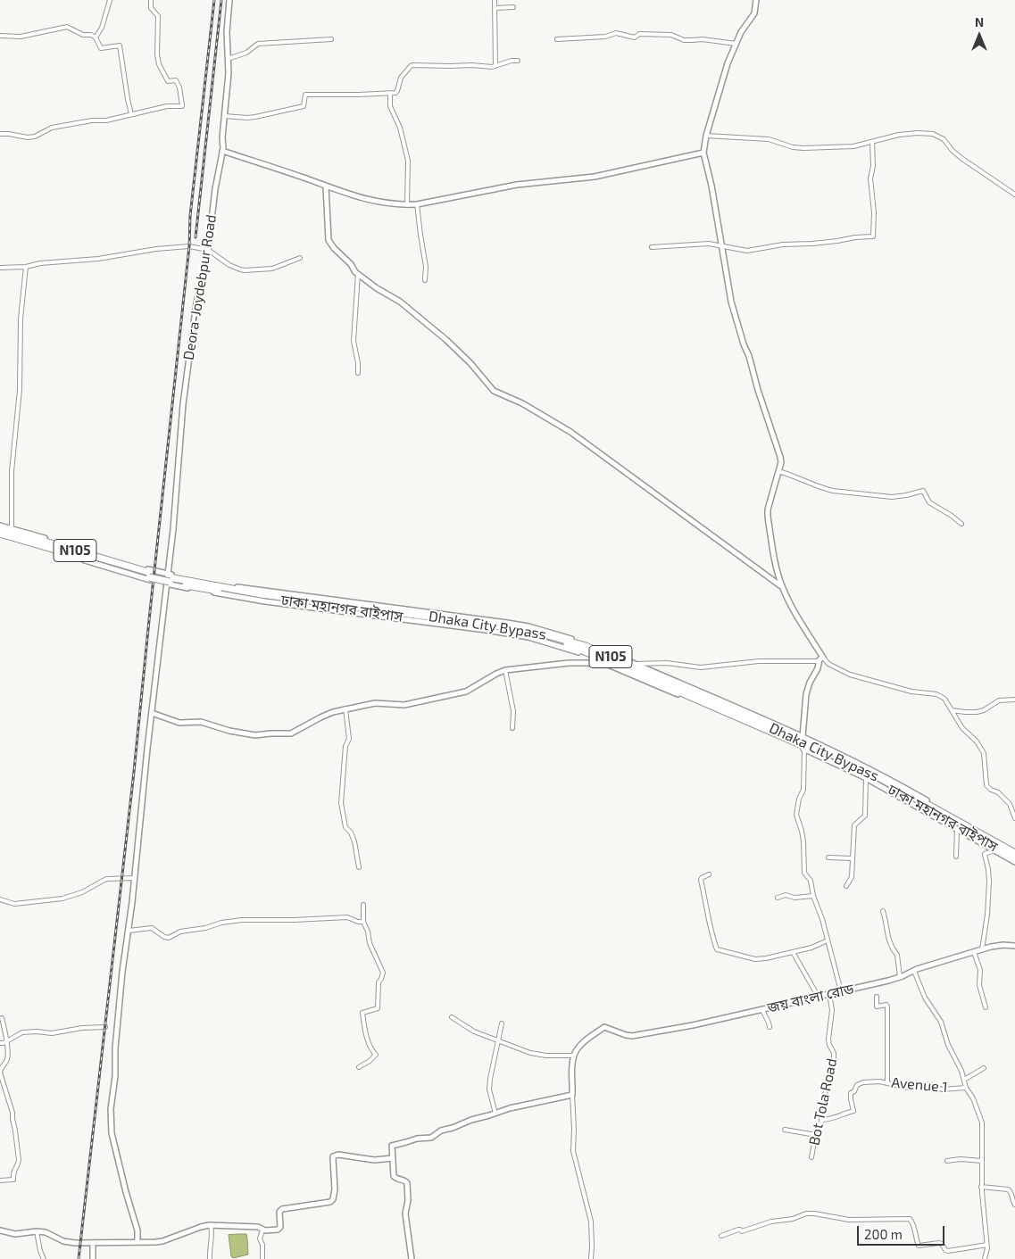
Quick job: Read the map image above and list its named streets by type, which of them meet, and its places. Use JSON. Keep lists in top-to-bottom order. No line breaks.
{"streets":{"highway":["N105","ঢাকা মহানগর বাইপাস","Dhaka City Bypass"],"street":["Deora-Joydebpur Road","জয় বাংলা রোড","Avenue 1","Bot Tola Road"]},"crossings":[["Deora-Joydebpur Road","ঢাকা মহানগর বাইপাস"],["Deora-Joydebpur Road","Dhaka City Bypass"],["N105","ঢাকা মহানগর বাইপাস"],["ঢাকা মহানগর বাইপাস","Dhaka City Bypass"],["জয় বাংলা রোড","Bot Tola Road"],["Avenue 1","Bot Tola Road"]],"scale_bar":"200 m","north":"top"}
